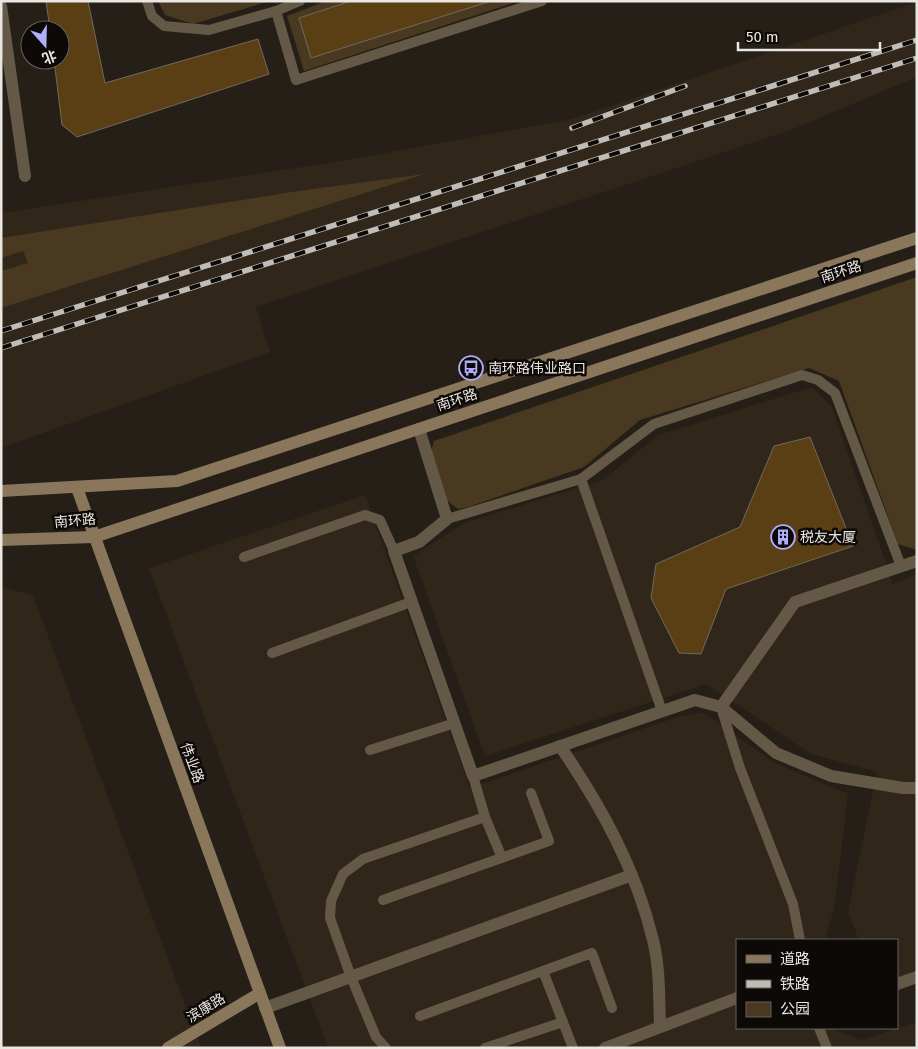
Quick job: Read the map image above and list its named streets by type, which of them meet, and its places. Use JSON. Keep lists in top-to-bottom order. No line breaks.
{"streets":{"main road":["南环路","伟业路","滨康路"]},"crossings":[["南环路","伟业路"],["伟业路","滨康路"]],"places":{"bus stop":["南环路伟业路口"],"building":["税友大厦"]},"legend":["道路","铁路","公园"],"scale_bar":"50 m","north":"bottom"}
